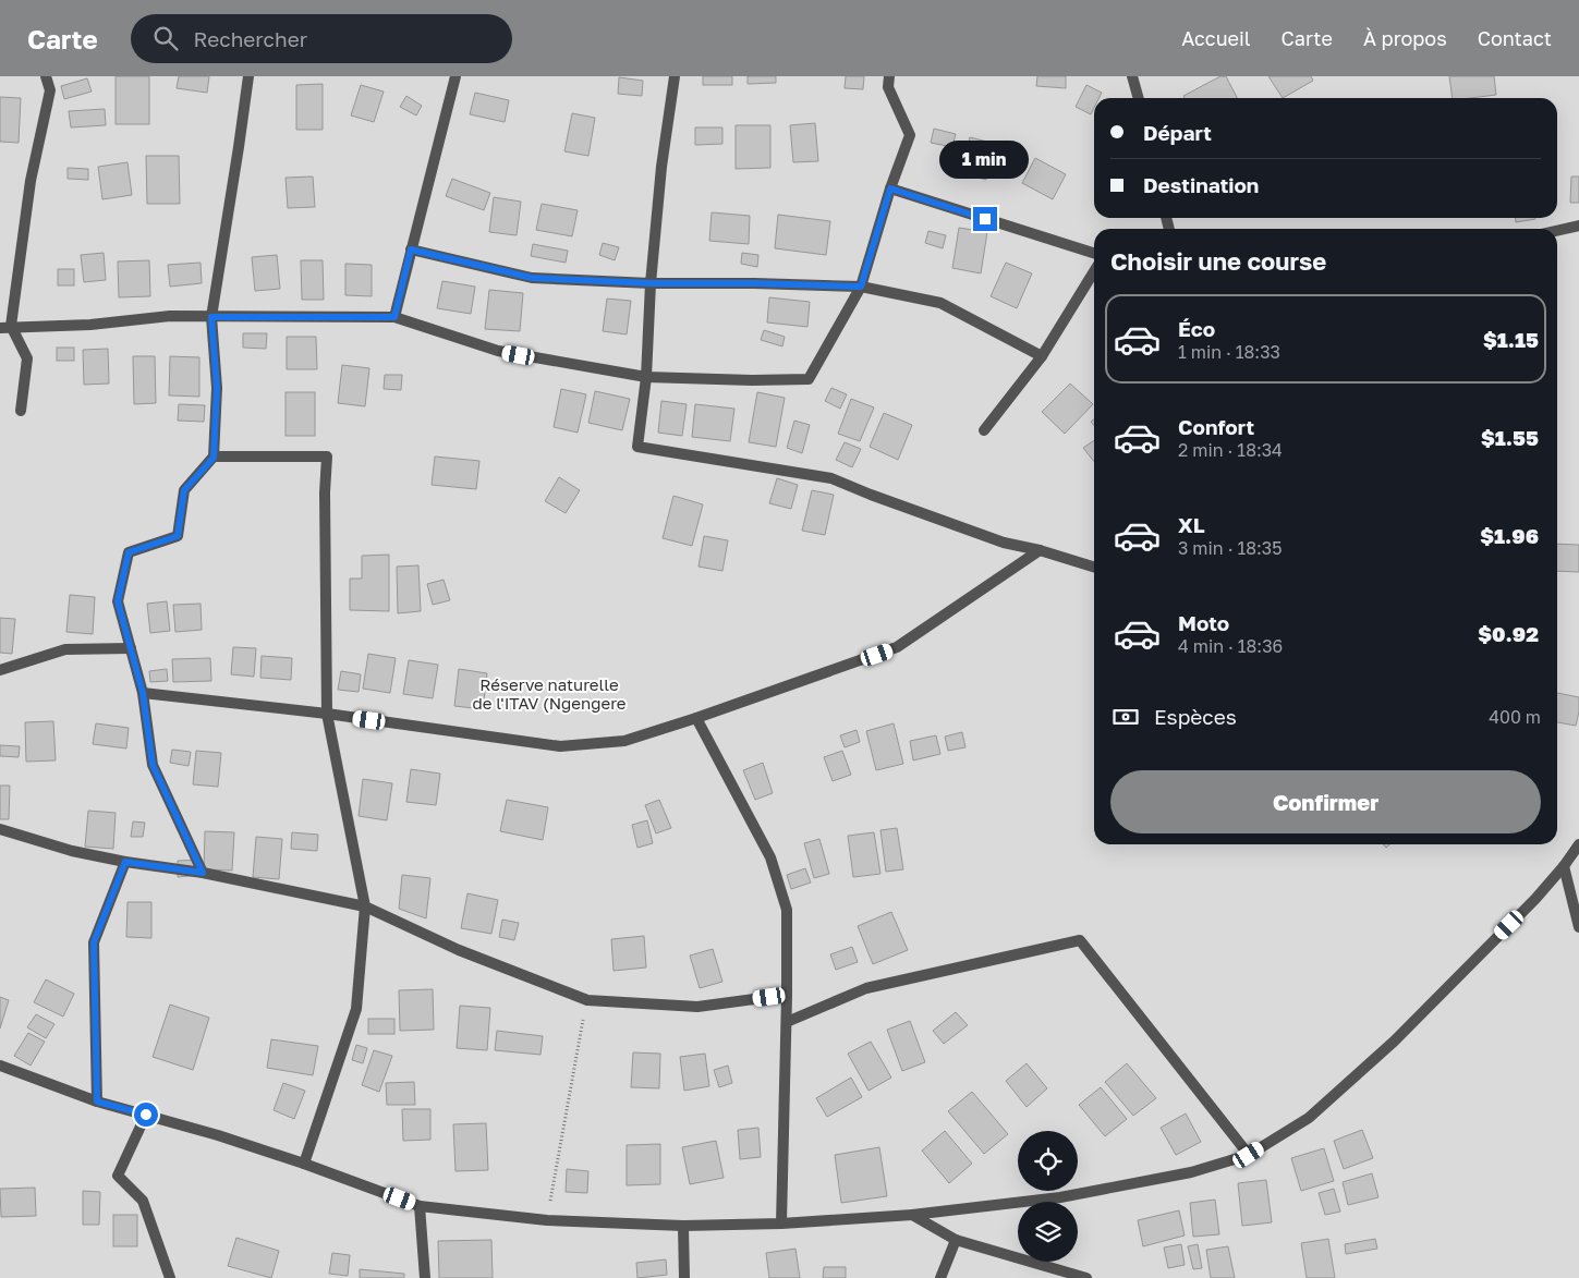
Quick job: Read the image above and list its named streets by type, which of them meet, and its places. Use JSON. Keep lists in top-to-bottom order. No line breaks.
{"parks":["Réserve naturelle de l'ITAV (Ngengere"],"page":{"header":"Carte","search":"Rechercher","nav":["Accueil","Carte","À propos","Contact"],"banner":["Départ","Destination"],"bubble":"1 min","heading":"Choisir une course","list":[{"name":"Éco","note":"1 min · 18:33","value":"$1.15"},{"name":"Confort","note":"2 min · 18:34","value":"$1.55"},{"name":"XL","note":"3 min · 18:35","value":"$1.96"},{"name":"Moto","note":"4 min · 18:36","value":"$0.92"}],"pay":["Espèces","400 m"],"buttons":"Confirmer"}}
